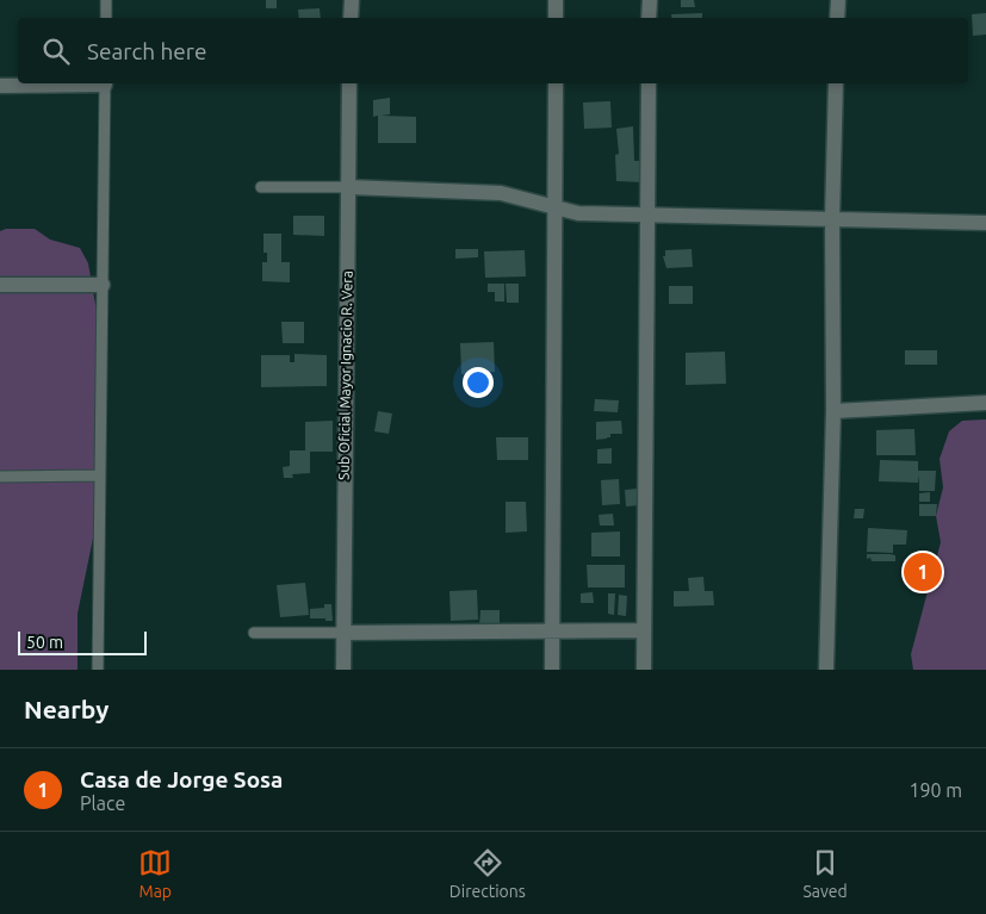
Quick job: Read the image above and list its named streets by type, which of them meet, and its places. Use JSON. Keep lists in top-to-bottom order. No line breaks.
{"streets":{"street":["Sub Oficial Mayor Ignacio R. Vera"]},"scale_bar":"50 m","page":{"search":"Search here","pins":"1","scale":"50 m","heading":"Nearby","list":[{"mark":"1","name":"Casa de Jorge Sosa","note":"Place","value":"190 m"}],"nav":["Map","Directions","Saved"]}}
